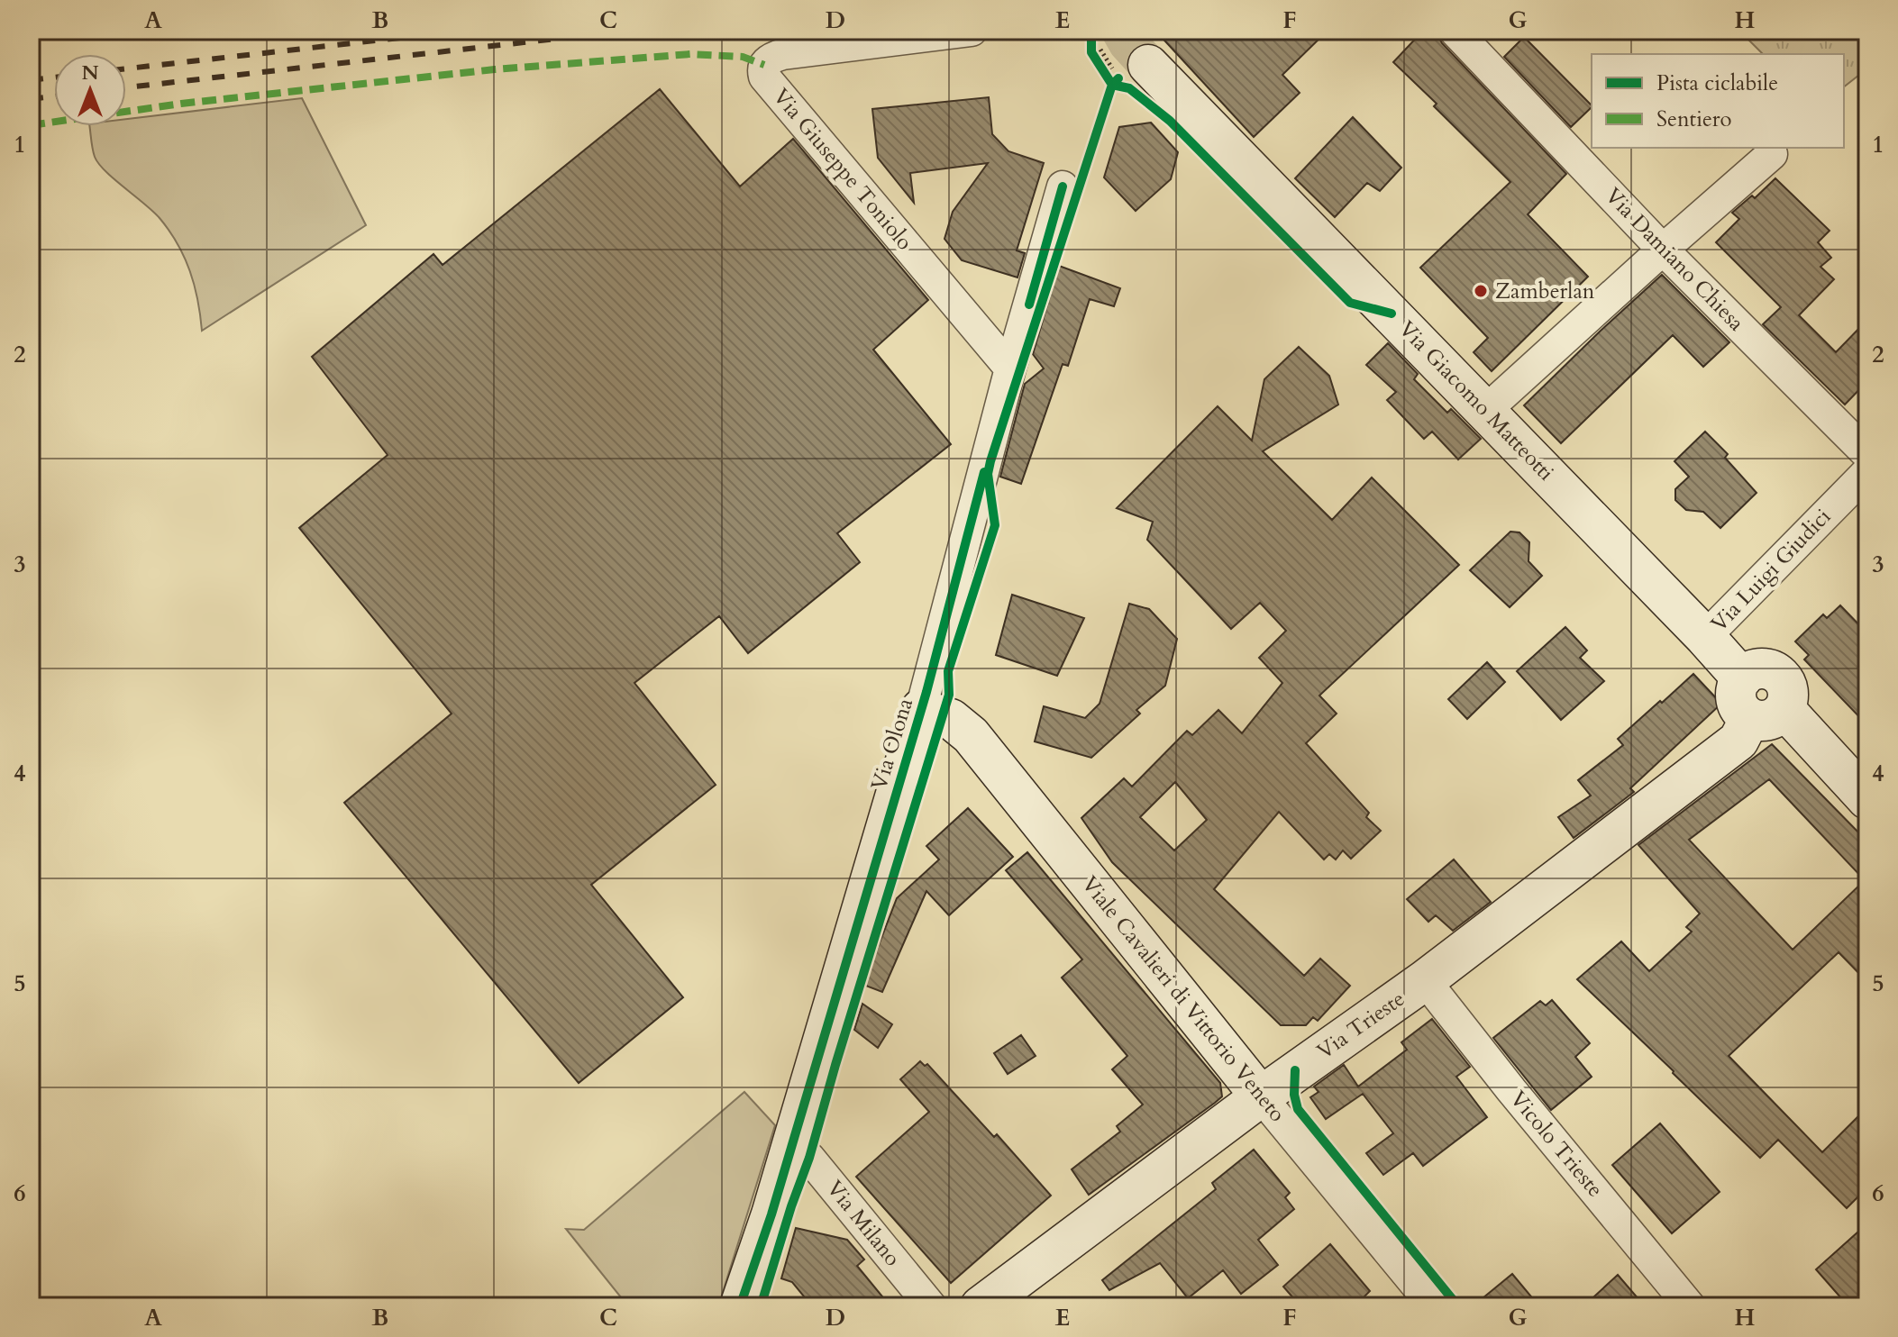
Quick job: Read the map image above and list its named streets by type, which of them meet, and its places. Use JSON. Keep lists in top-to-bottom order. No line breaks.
{"streets":{"street":["Via Giuseppe Toniolo","Via Damiano Chiesa","Via Giacomo Matteotti","Via Luigi Giudici","Via Olona","Viale Cavalieri di Vittorio Veneto","Via Trieste","Vicolo Trieste","Via Milano"]},"crossings":[["Via Giuseppe Toniolo","Via Olona"],["Via Giacomo Matteotti","Via Luigi Giudici"],["Via Giacomo Matteotti","Via Trieste"],["Via Olona","Viale Cavalieri di Vittorio Veneto"],["Via Olona","Via Milano"],["Viale Cavalieri di Vittorio Veneto","Via Trieste"],["Via Trieste","Vicolo Trieste"]],"places":["Zamberlan"],"legend":["Pista ciclabile","Sentiero"],"north":"top","grid":{"columns":["A","B","C","D","E","F","G","H"],"rows":["1","2","3","4","5","6"]}}
